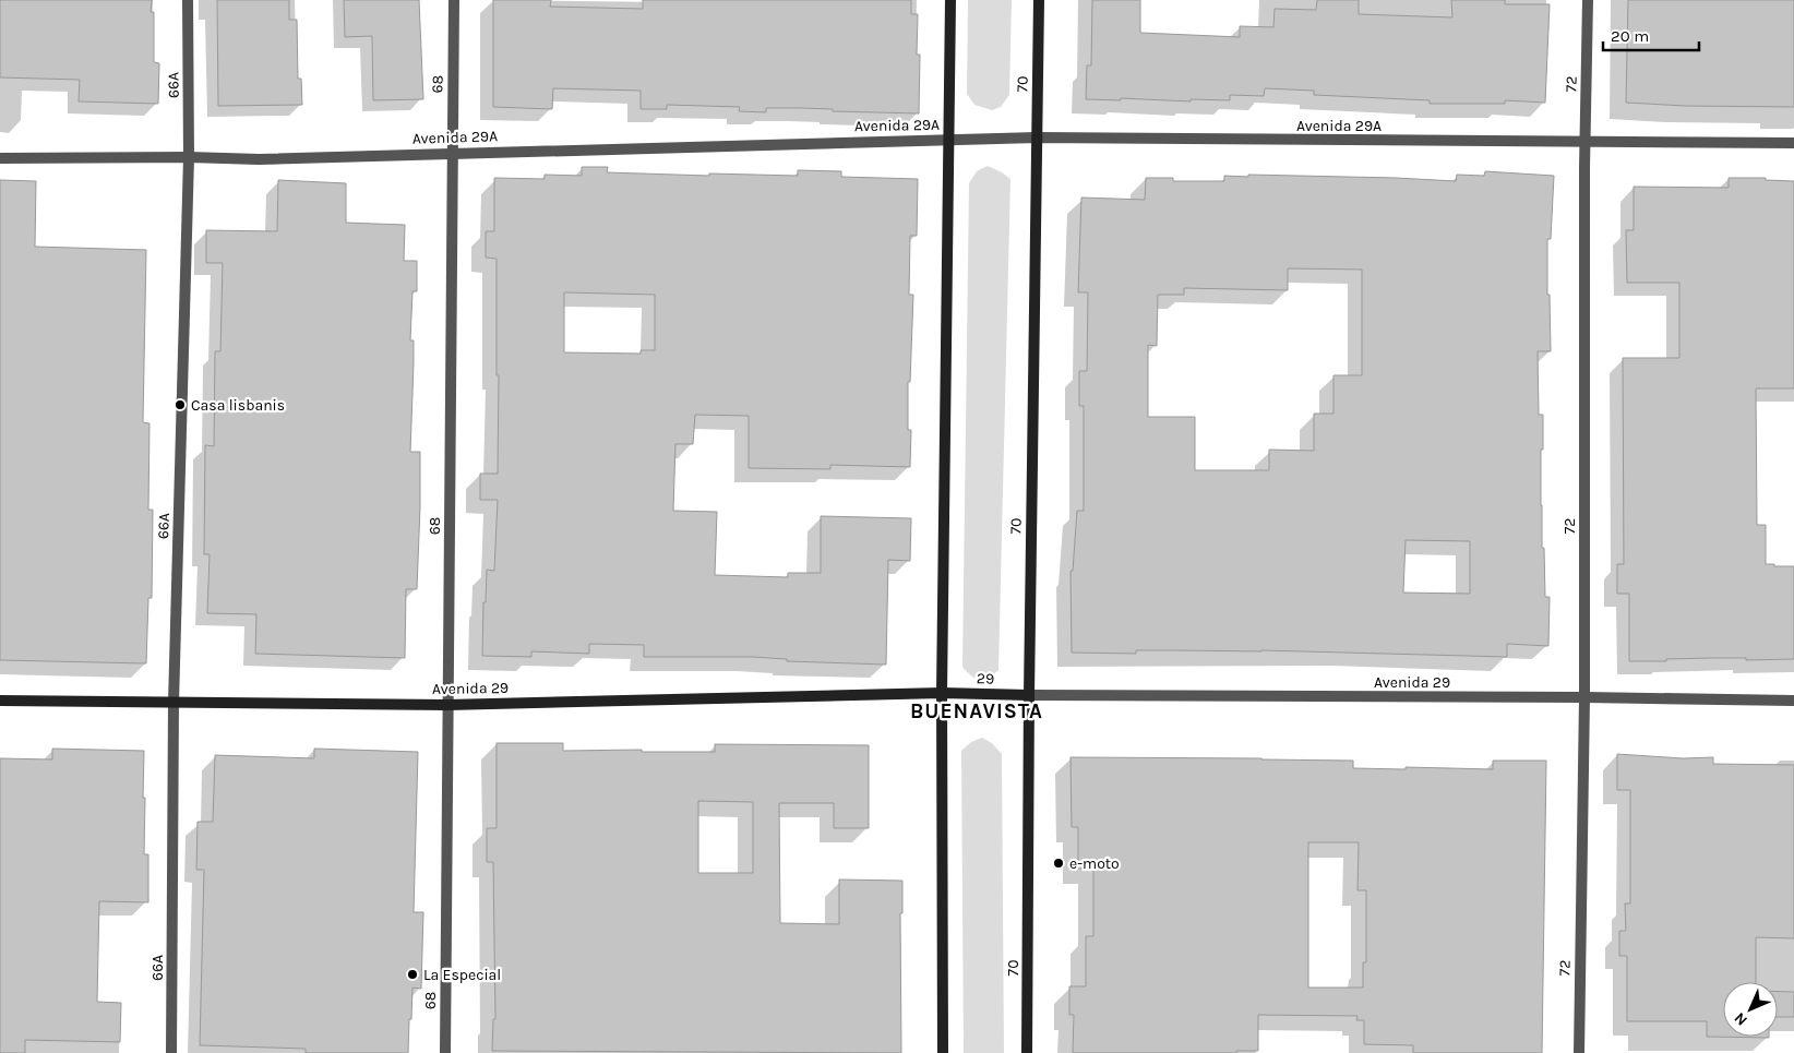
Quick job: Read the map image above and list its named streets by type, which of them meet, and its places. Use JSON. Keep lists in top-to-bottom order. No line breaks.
{"streets":{"main road":["70","29","Avenida 29"],"street":["68","72","66A","Avenida 29A"]},"crossings":[["68","Avenida 29A"],["68","Avenida 29"],["70","Avenida 29A"],["70","29"],["70","Avenida 29"],["72","Avenida 29A"],["72","Avenida 29"],["66A","Avenida 29A"],["66A","Avenida 29"],["29","Avenida 29"]],"districts":["BUENAVISTA"],"places":["Casa lisbanis","e-moto","La Especial"],"scale_bar":"20 m","north":"bottom left"}
